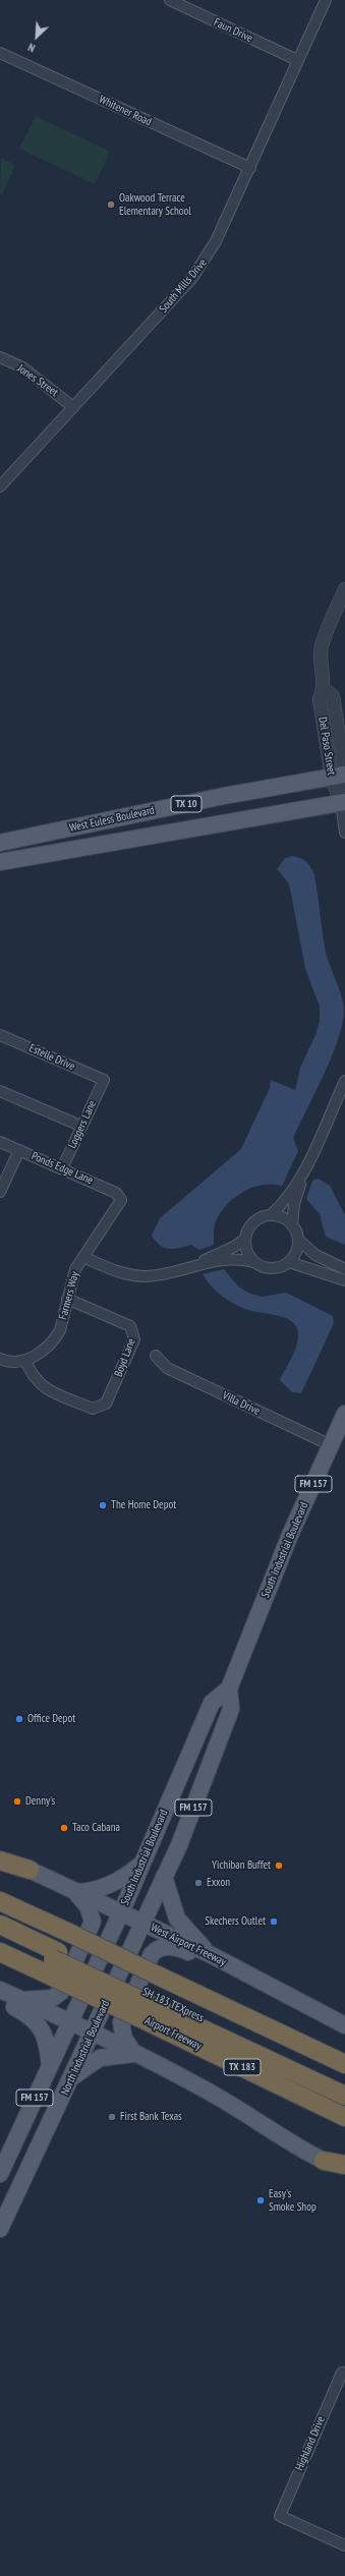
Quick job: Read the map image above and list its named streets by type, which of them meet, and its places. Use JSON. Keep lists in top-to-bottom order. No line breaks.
{"streets":{"highway":["SH 183 TEXpress","Airport Freeway","TX 183"],"main road":["TX 10","West Euless Boulevard","FM 157","South Industrial Boulevard","West Airport Freeway","North Industrial Boulevard"],"street":["Faun Drive","Whitener Road","South Mills Drive","Jones Street","Del Paso Street","Estelle Drive","Loggers Lane","Ponds Edge Lane","Farmers Way","Boyd Lane","Villa Drive","Highland Drive"]},"crossings":[["Faun Drive","South Mills Drive"],["Whitener Road","South Mills Drive"],["South Mills Drive","Jones Street"],["Del Paso Street","West Euless Boulevard"],["Estelle Drive","Loggers Lane"],["Loggers Lane","Ponds Edge Lane"],["Ponds Edge Lane","Farmers Way"],["Farmers Way","Boyd Lane"],["Villa Drive","South Industrial Boulevard"],["FM 157","South Industrial Boulevard"],["South Industrial Boulevard","West Airport Freeway"],["South Industrial Boulevard","North Industrial Boulevard"],["SH 183 TEXpress","Airport Freeway"]],"places":["Oakwood Terrace Elementary School","The Home Depot","Office Depot","Denny's","Taco Cabana","Yichiban Buffet","Exxon","Skechers Outlet","First Bank Texas","Easy's Smoke Shop"],"north":"bottom left"}
